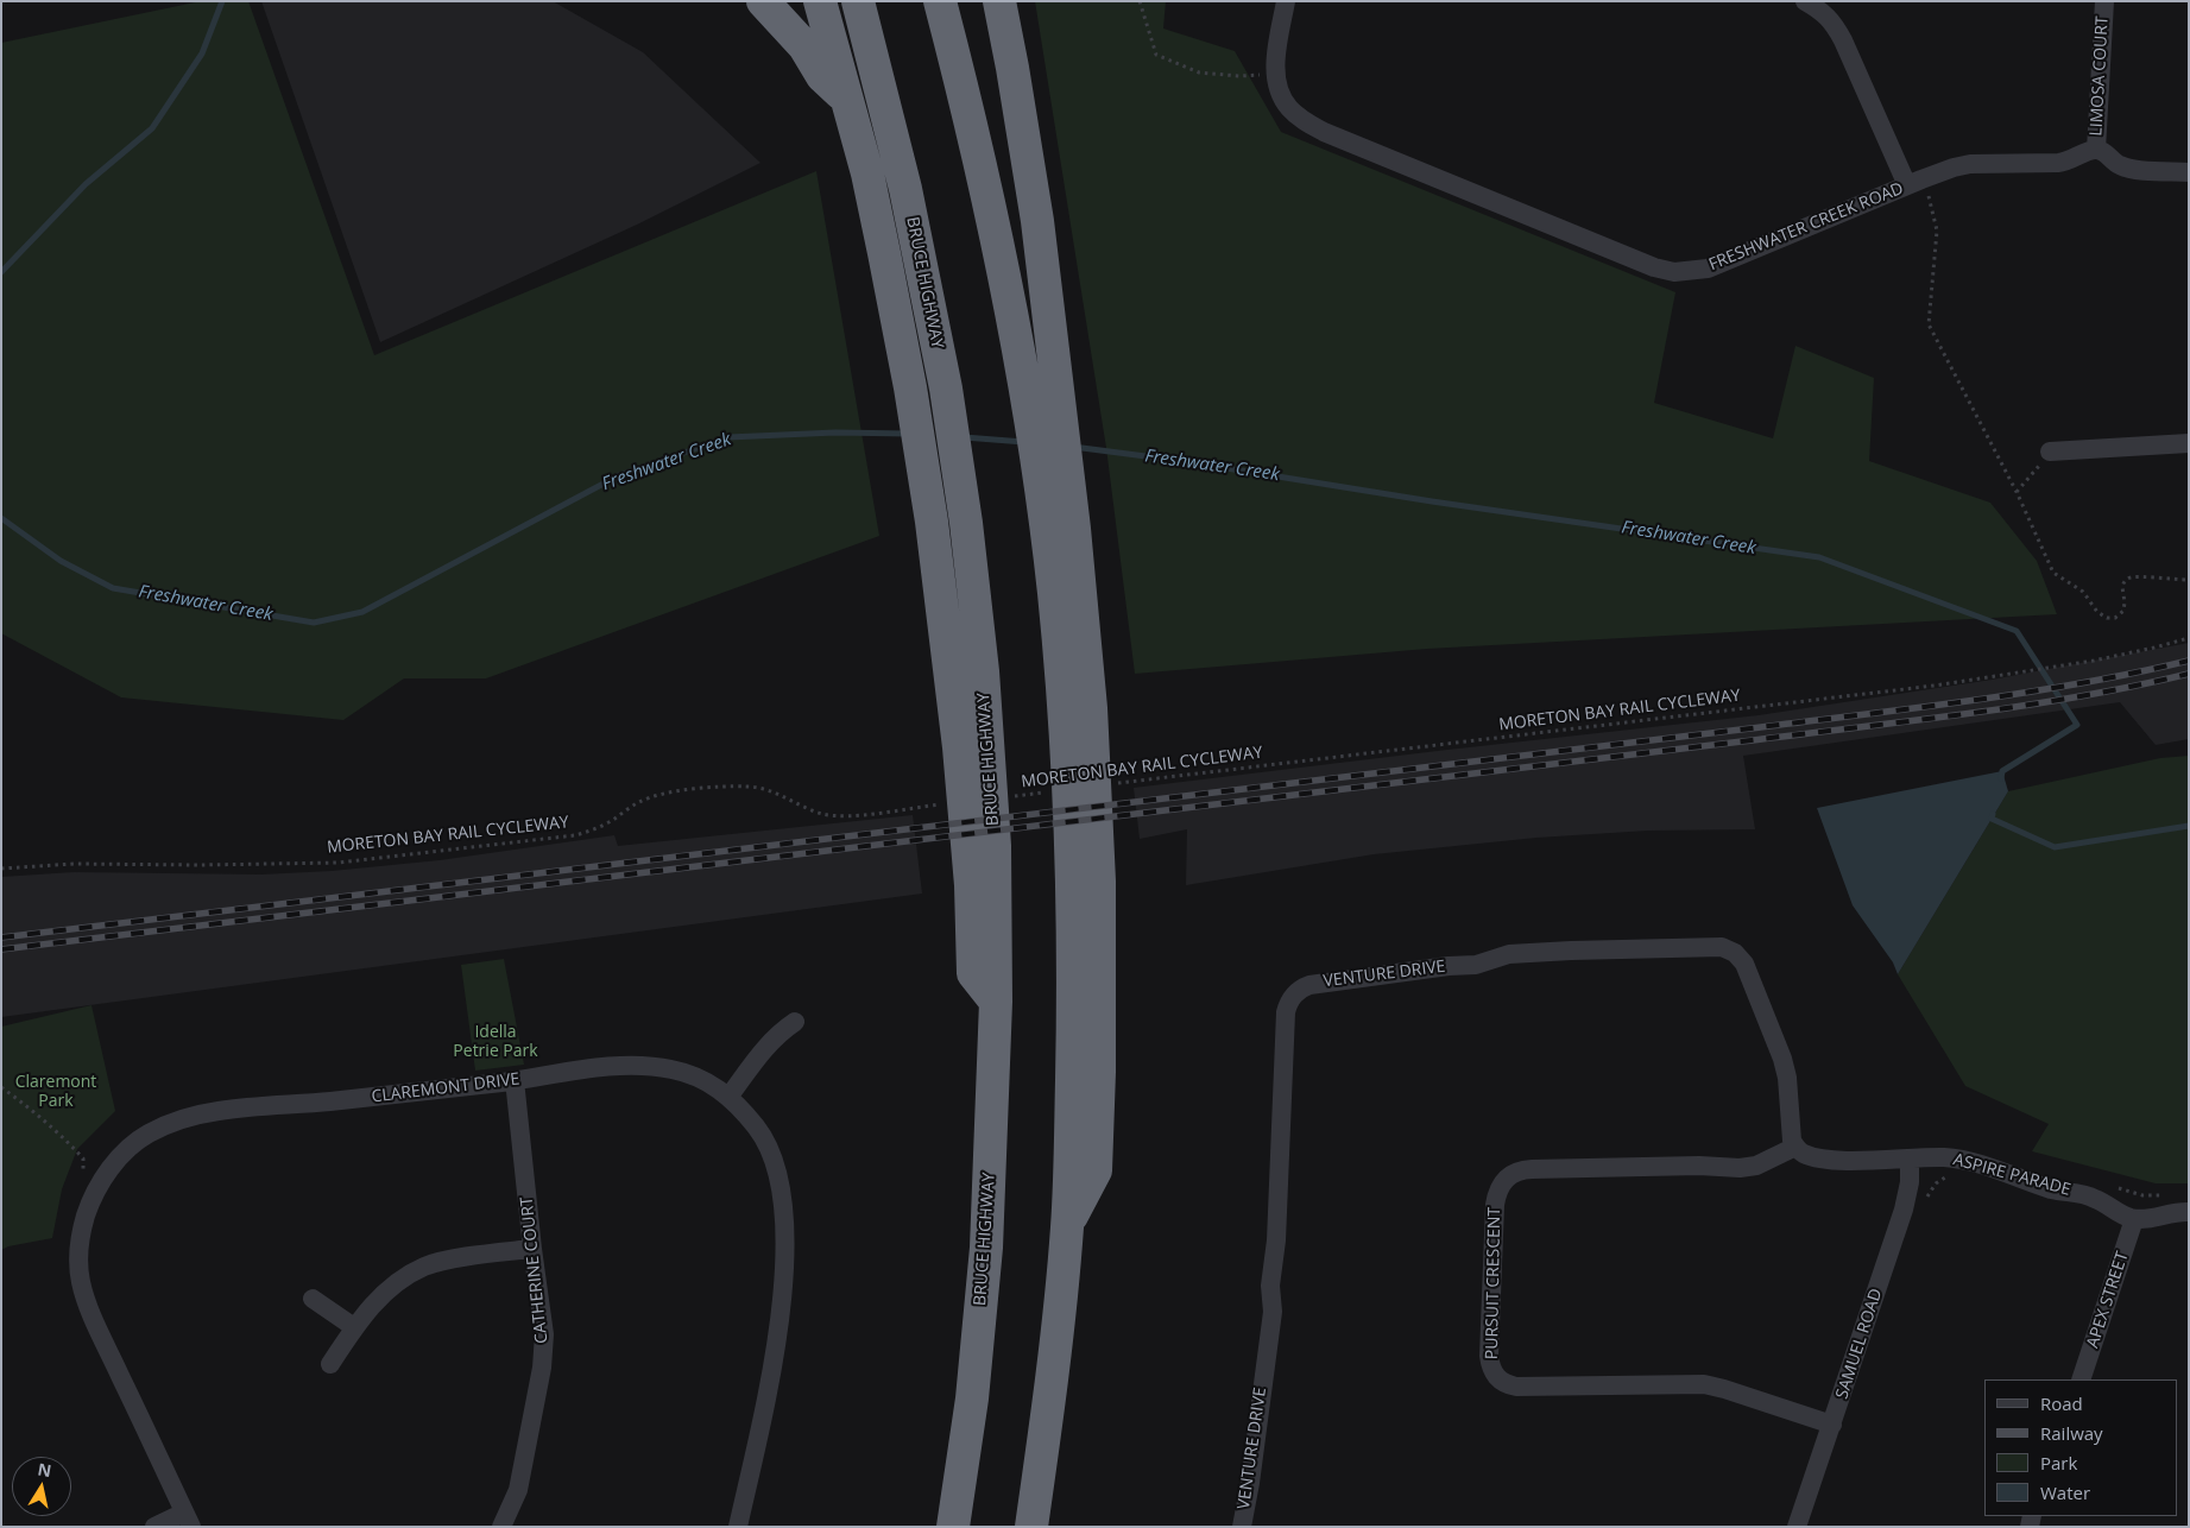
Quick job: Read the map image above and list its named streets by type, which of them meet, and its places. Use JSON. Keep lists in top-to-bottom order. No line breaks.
{"streets":{"highway":["BRUCE HIGHWAY"],"street":["LIMOSA COURT","FRESHWATER CREEK ROAD","VENTURE DRIVE","CLAREMONT DRIVE","ASPIRE PARADE","CATHERINE COURT","PURSUIT CRESCENT","APEX STREET","SAMUEL ROAD"],"path":["MORETON BAY RAIL CYCLEWAY"]},"crossings":[["LIMOSA COURT","FRESHWATER CREEK ROAD"],["VENTURE DRIVE","ASPIRE PARADE"],["VENTURE DRIVE","PURSUIT CRESCENT"],["CLAREMONT DRIVE","CATHERINE COURT"],["ASPIRE PARADE","PURSUIT CRESCENT"],["ASPIRE PARADE","APEX STREET"],["ASPIRE PARADE","SAMUEL ROAD"],["PURSUIT CRESCENT","SAMUEL ROAD"]],"water":["Freshwater Creek"],"parks":["Idella Petrie Park","Claremont Park"],"legend":["Road","Railway","Park","Water"],"north":"top"}
